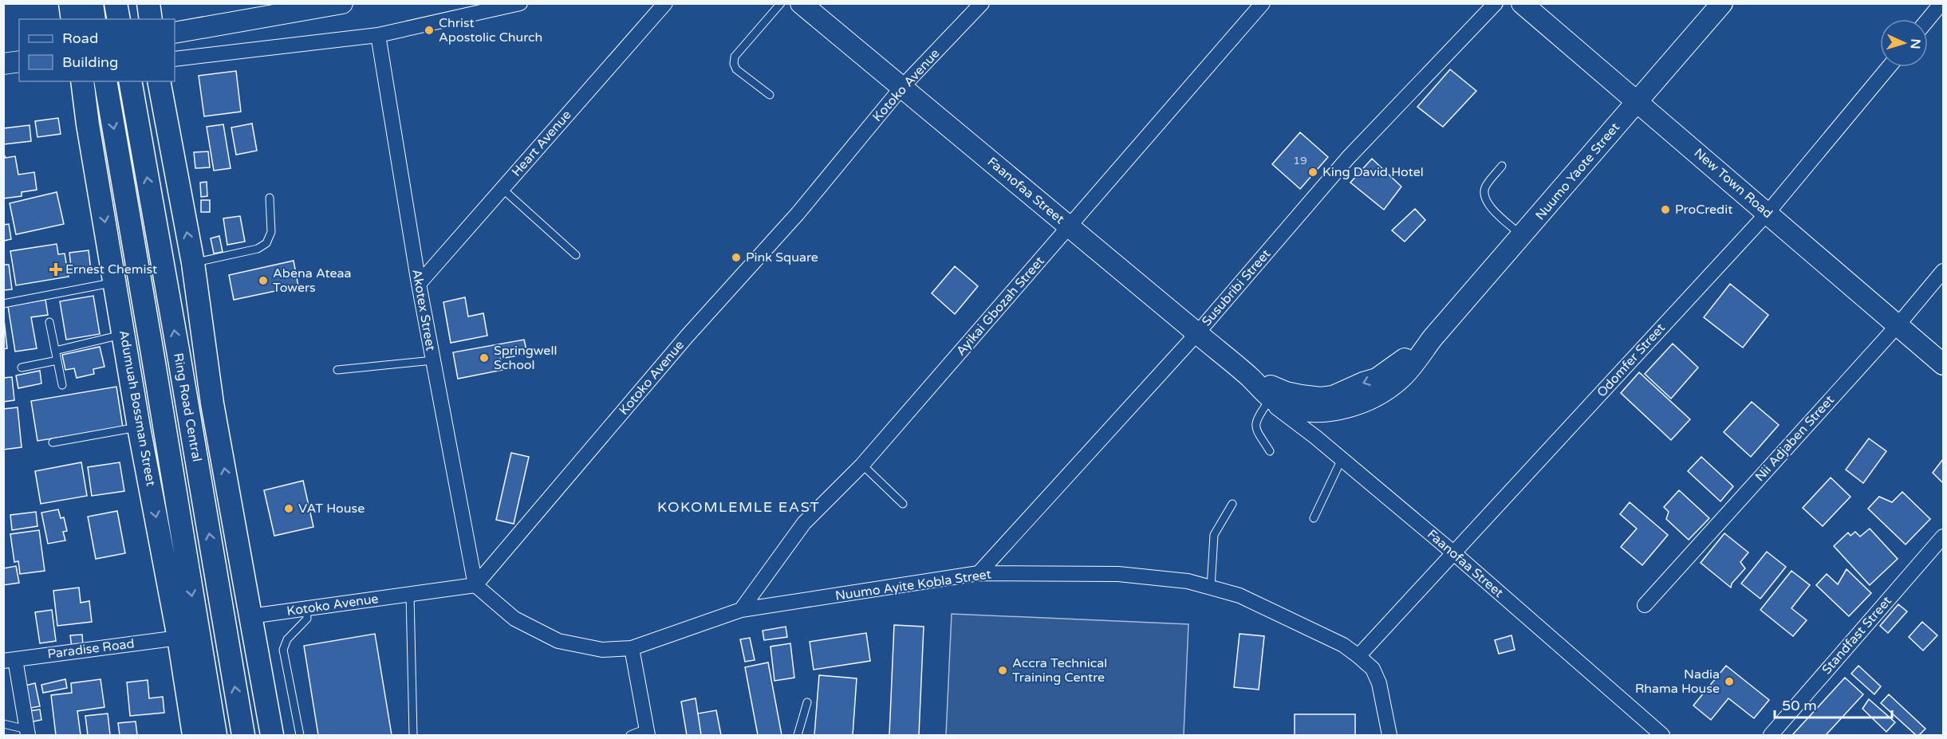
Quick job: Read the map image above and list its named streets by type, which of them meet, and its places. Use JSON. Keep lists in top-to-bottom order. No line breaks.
{"streets":{"main road":["Nuumo Yaote Street","New Town Road","Faanofaa Street","Ring Road Central","Adumuah Bossman Street"],"street":["Kotoko Avenue","Heart Avenue","Susubribi Street","Ayikai Gbozah Street","Akotex Street","Odomfer Street","Nii Adjaben Street","Nuumo Ayite Kobla Street","Standfast Street","Paradise Road"]},"crossings":[["Kotoko Avenue","Faanofaa Street"],["Kotoko Avenue","Akotex Street"],["Kotoko Avenue","Ring Road Central"],["Kotoko Avenue","Nuumo Ayite Kobla Street"],["Heart Avenue","Akotex Street"],["Nuumo Yaote Street","New Town Road"],["Nuumo Yaote Street","Faanofaa Street"],["New Town Road","Odomfer Street"],["New Town Road","Nii Adjaben Street"],["Faanofaa Street","Susubribi Street"],["Faanofaa Street","Ayikai Gbozah Street"],["Faanofaa Street","Odomfer Street"],["Susubribi Street","Nuumo Ayite Kobla Street"],["Ayikai Gbozah Street","Nuumo Ayite Kobla Street"],["Akotex Street","Nuumo Ayite Kobla Street"],["Odomfer Street","Nuumo Ayite Kobla Street"],["Adumuah Bossman Street","Paradise Road"]],"one_way":["Adumuah Bossman Street"],"districts":["KOKOMLEMLE EAST"],"places":{"other":["Christ Apostolic Church","King David Hotel","ProCredit","Pink Square","Abena Ateaa Towers","Springwell School","VAT House","Accra Technical Training Centre","Nadia Rhama House"],"health":["Ernest Chemist"]},"house_numbers":["19"],"legend":["Road","Building"],"scale_bar":"50 m","north":"right"}
